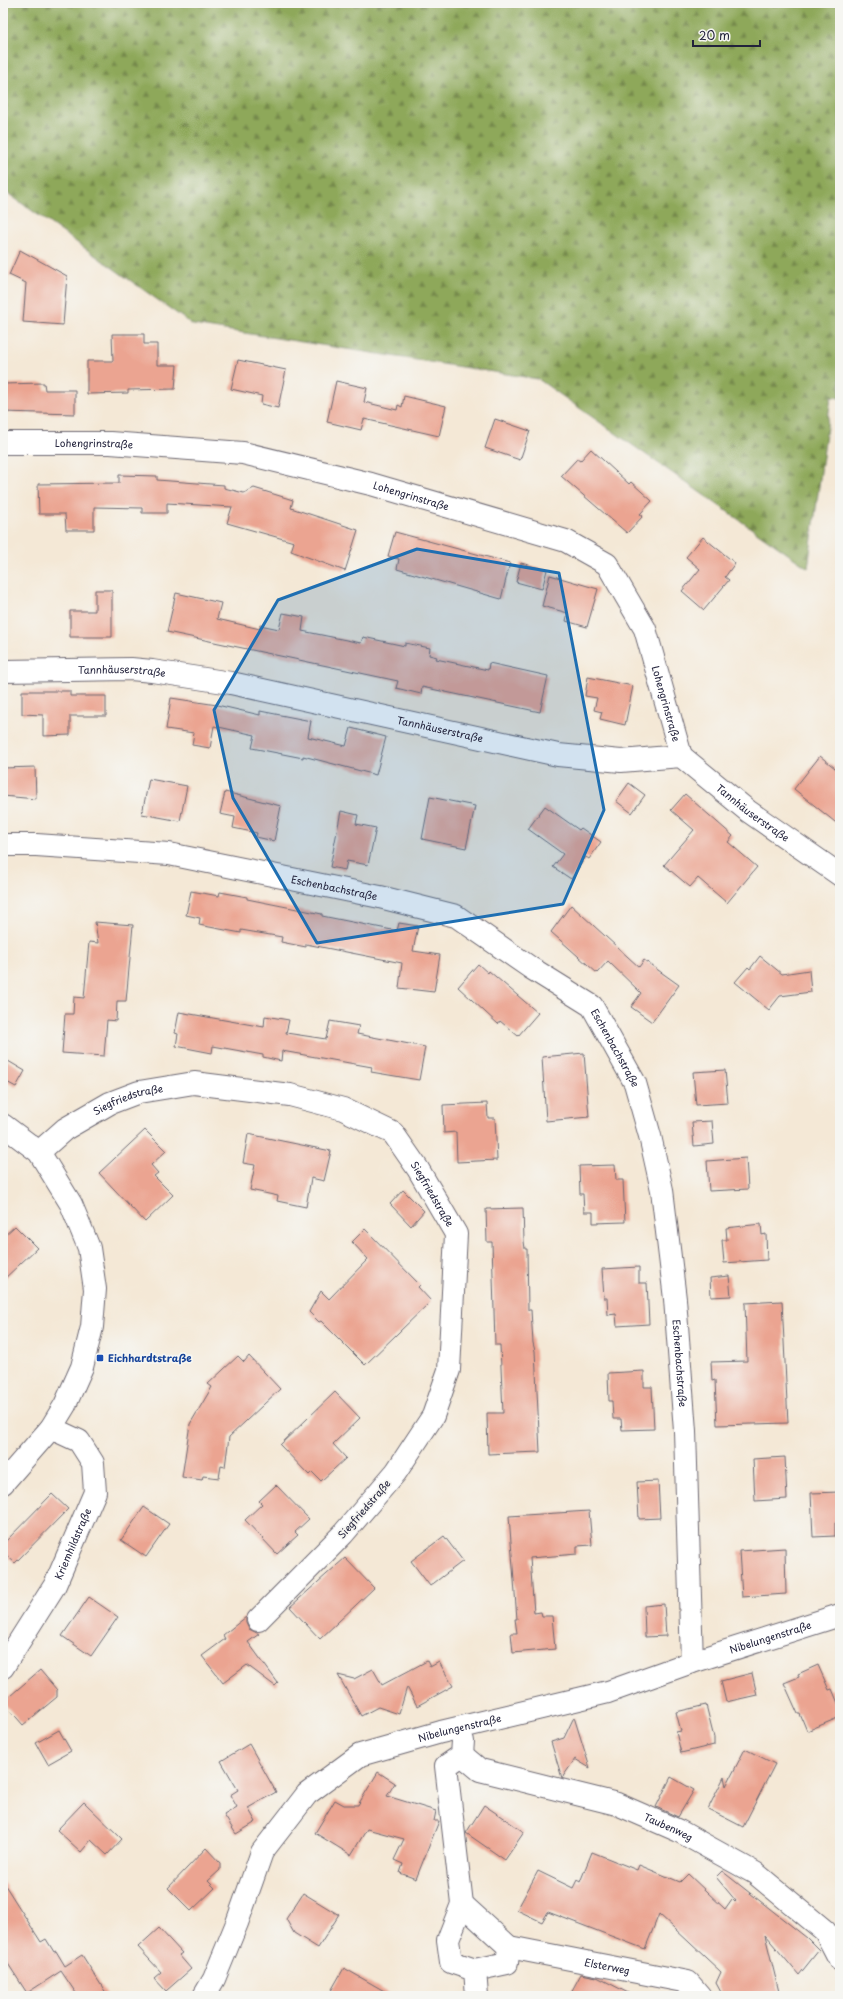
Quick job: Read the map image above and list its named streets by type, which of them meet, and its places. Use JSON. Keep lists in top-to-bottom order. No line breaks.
{"streets":{"street":["Lohengrinstraße","Tannhäuserstraße","Eschenbachstraße","Siegfriedstraße","Kriemhildstraße","Nibelungenstraße","Taubenweg","Elsterweg"]},"crossings":[["Lohengrinstraße","Tannhäuserstraße"],["Eschenbachstraße","Nibelungenstraße"]],"places":{"transit":["Eichhardtstraße"]},"scale_bar":"20 m"}
